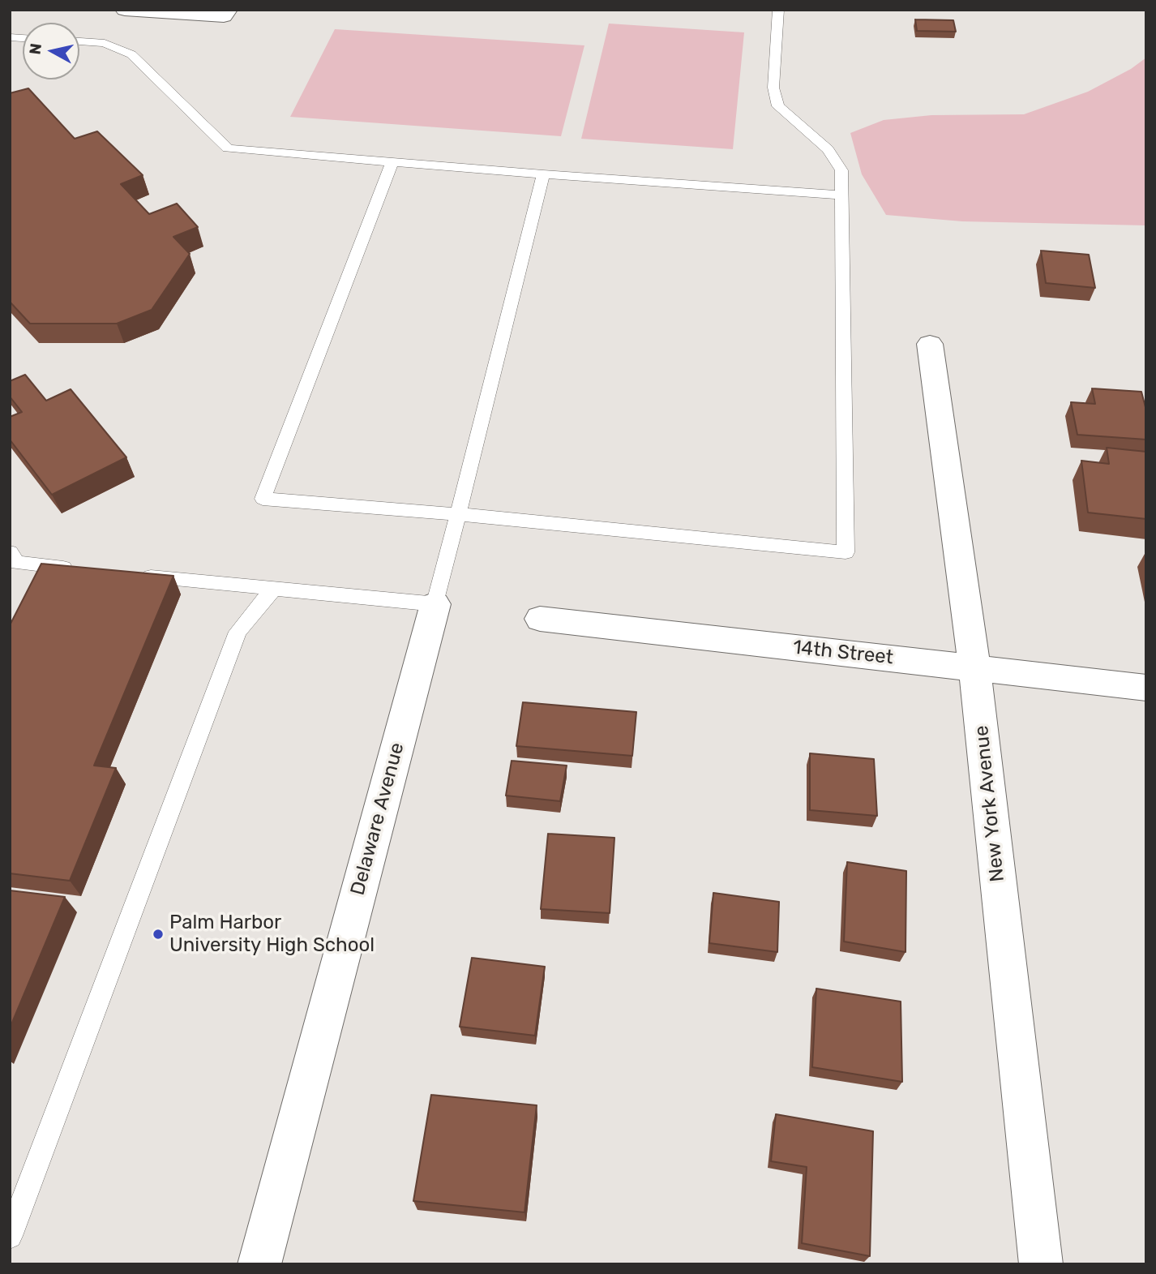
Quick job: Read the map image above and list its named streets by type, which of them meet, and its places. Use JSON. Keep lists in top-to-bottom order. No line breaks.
{"streets":{"street":["14th Street","New York Avenue","Delaware Avenue"]},"crossings":[["14th Street","New York Avenue"]],"places":["Palm Harbor University High School"],"north":"left"}
